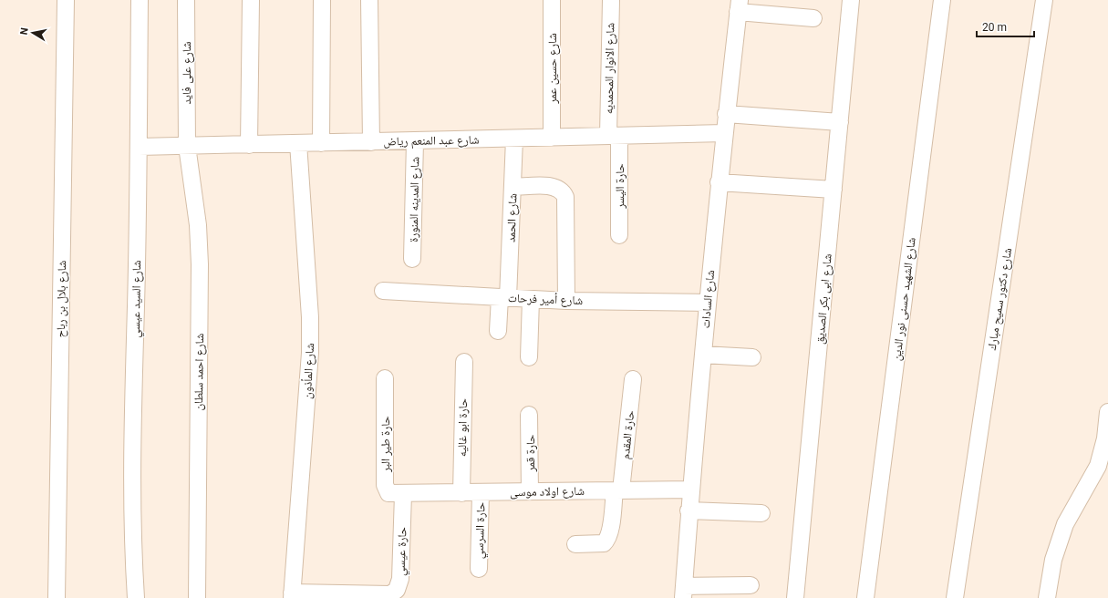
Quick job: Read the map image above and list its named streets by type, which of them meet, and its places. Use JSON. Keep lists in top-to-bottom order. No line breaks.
{"streets":{"street":["شارع حسين عمر","شارع الانوار المحمديه","شارع على فايد","شارع عبد المنعم رياض","حارة اليسر","شارع المدينه المنورة","شارع الحمد","شارع بلال بن رباح","شارع السيد عيسي","شارع أمير فرحات","شارع السادات","شارع ابى بكر الصديق","شارع الشهيد حسنى نور الدين","شارع دكتور سميح مبارك","شارع المأذون","شارع احمد سلطان","حارة ابو غاليه","حارة المقدم","حارة طير البر","حارة قمر","شارع اولاد موسى","حارة السرسي","حارة عيسي"]},"crossings":[["شارع حسين عمر","شارع عبد المنعم رياض"],["شارع الانوار المحمديه","شارع عبد المنعم رياض"],["شارع الانوار المحمديه","حارة اليسر"],["شارع على فايد","شارع عبد المنعم رياض"],["شارع على فايد","شارع احمد سلطان"],["شارع عبد المنعم رياض","حارة اليسر"],["شارع عبد المنعم رياض","شارع المدينه المنورة"],["شارع عبد المنعم رياض","شارع الحمد"],["شارع عبد المنعم رياض","شارع السيد عيسي"],["شارع عبد المنعم رياض","شارع السادات"],["شارع عبد المنعم رياض","شارع المأذون"],["شارع عبد المنعم رياض","شارع احمد سلطان"],["شارع الحمد","شارع أمير فرحات"],["شارع أمير فرحات","شارع السادات"],["شارع السادات","شارع اولاد موسى"],["شارع المأذون","حارة عيسي"],["حارة ابو غاليه","شارع اولاد موسى"],["حارة المقدم","شارع اولاد موسى"],["حارة طير البر","شارع اولاد موسى"],["حارة طير البر","حارة عيسي"],["حارة قمر","شارع اولاد موسى"],["شارع اولاد موسى","حارة السرسي"],["شارع اولاد موسى","حارة عيسي"]],"scale_bar":"20 m","north":"left"}
